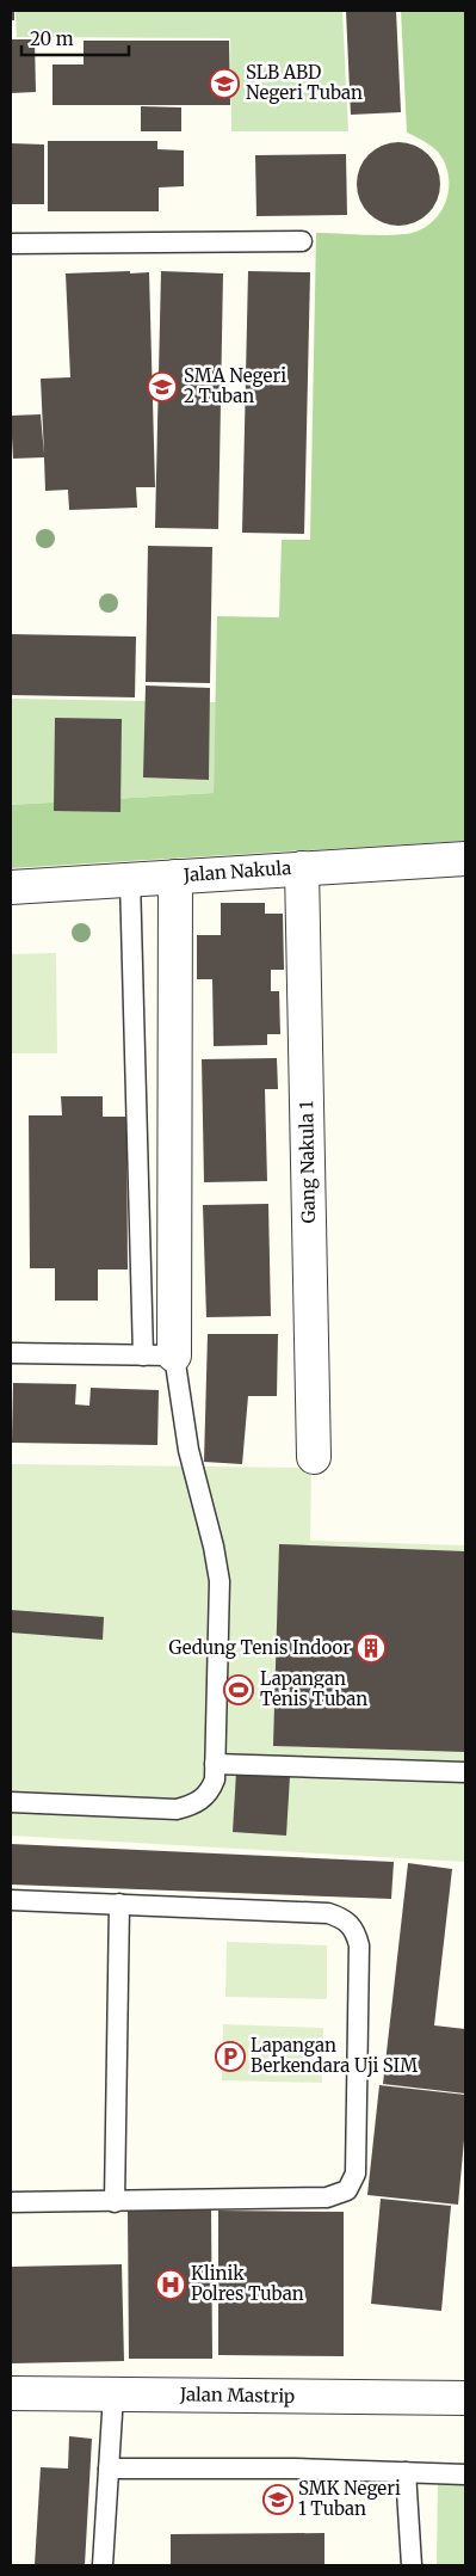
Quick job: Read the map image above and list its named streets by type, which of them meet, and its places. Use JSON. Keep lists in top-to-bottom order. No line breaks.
{"streets":{"street":["Jalan Nakula","Gang Nakula 1","Jalan Mastrip"]},"crossings":[["Jalan Nakula","Gang Nakula 1"]],"places":{"school or university":["SLB ABD Negeri Tuban","SMA Negeri 2 Tuban","SMK Negeri 1 Tuban"],"building":["Gedung Tenis Indoor"],"sports":["Lapangan Tenis Tuban"],"parking":["Lapangan Berkendara Uji SIM"],"hospital":["Klinik Polres Tuban"]},"scale_bar":"20 m"}
